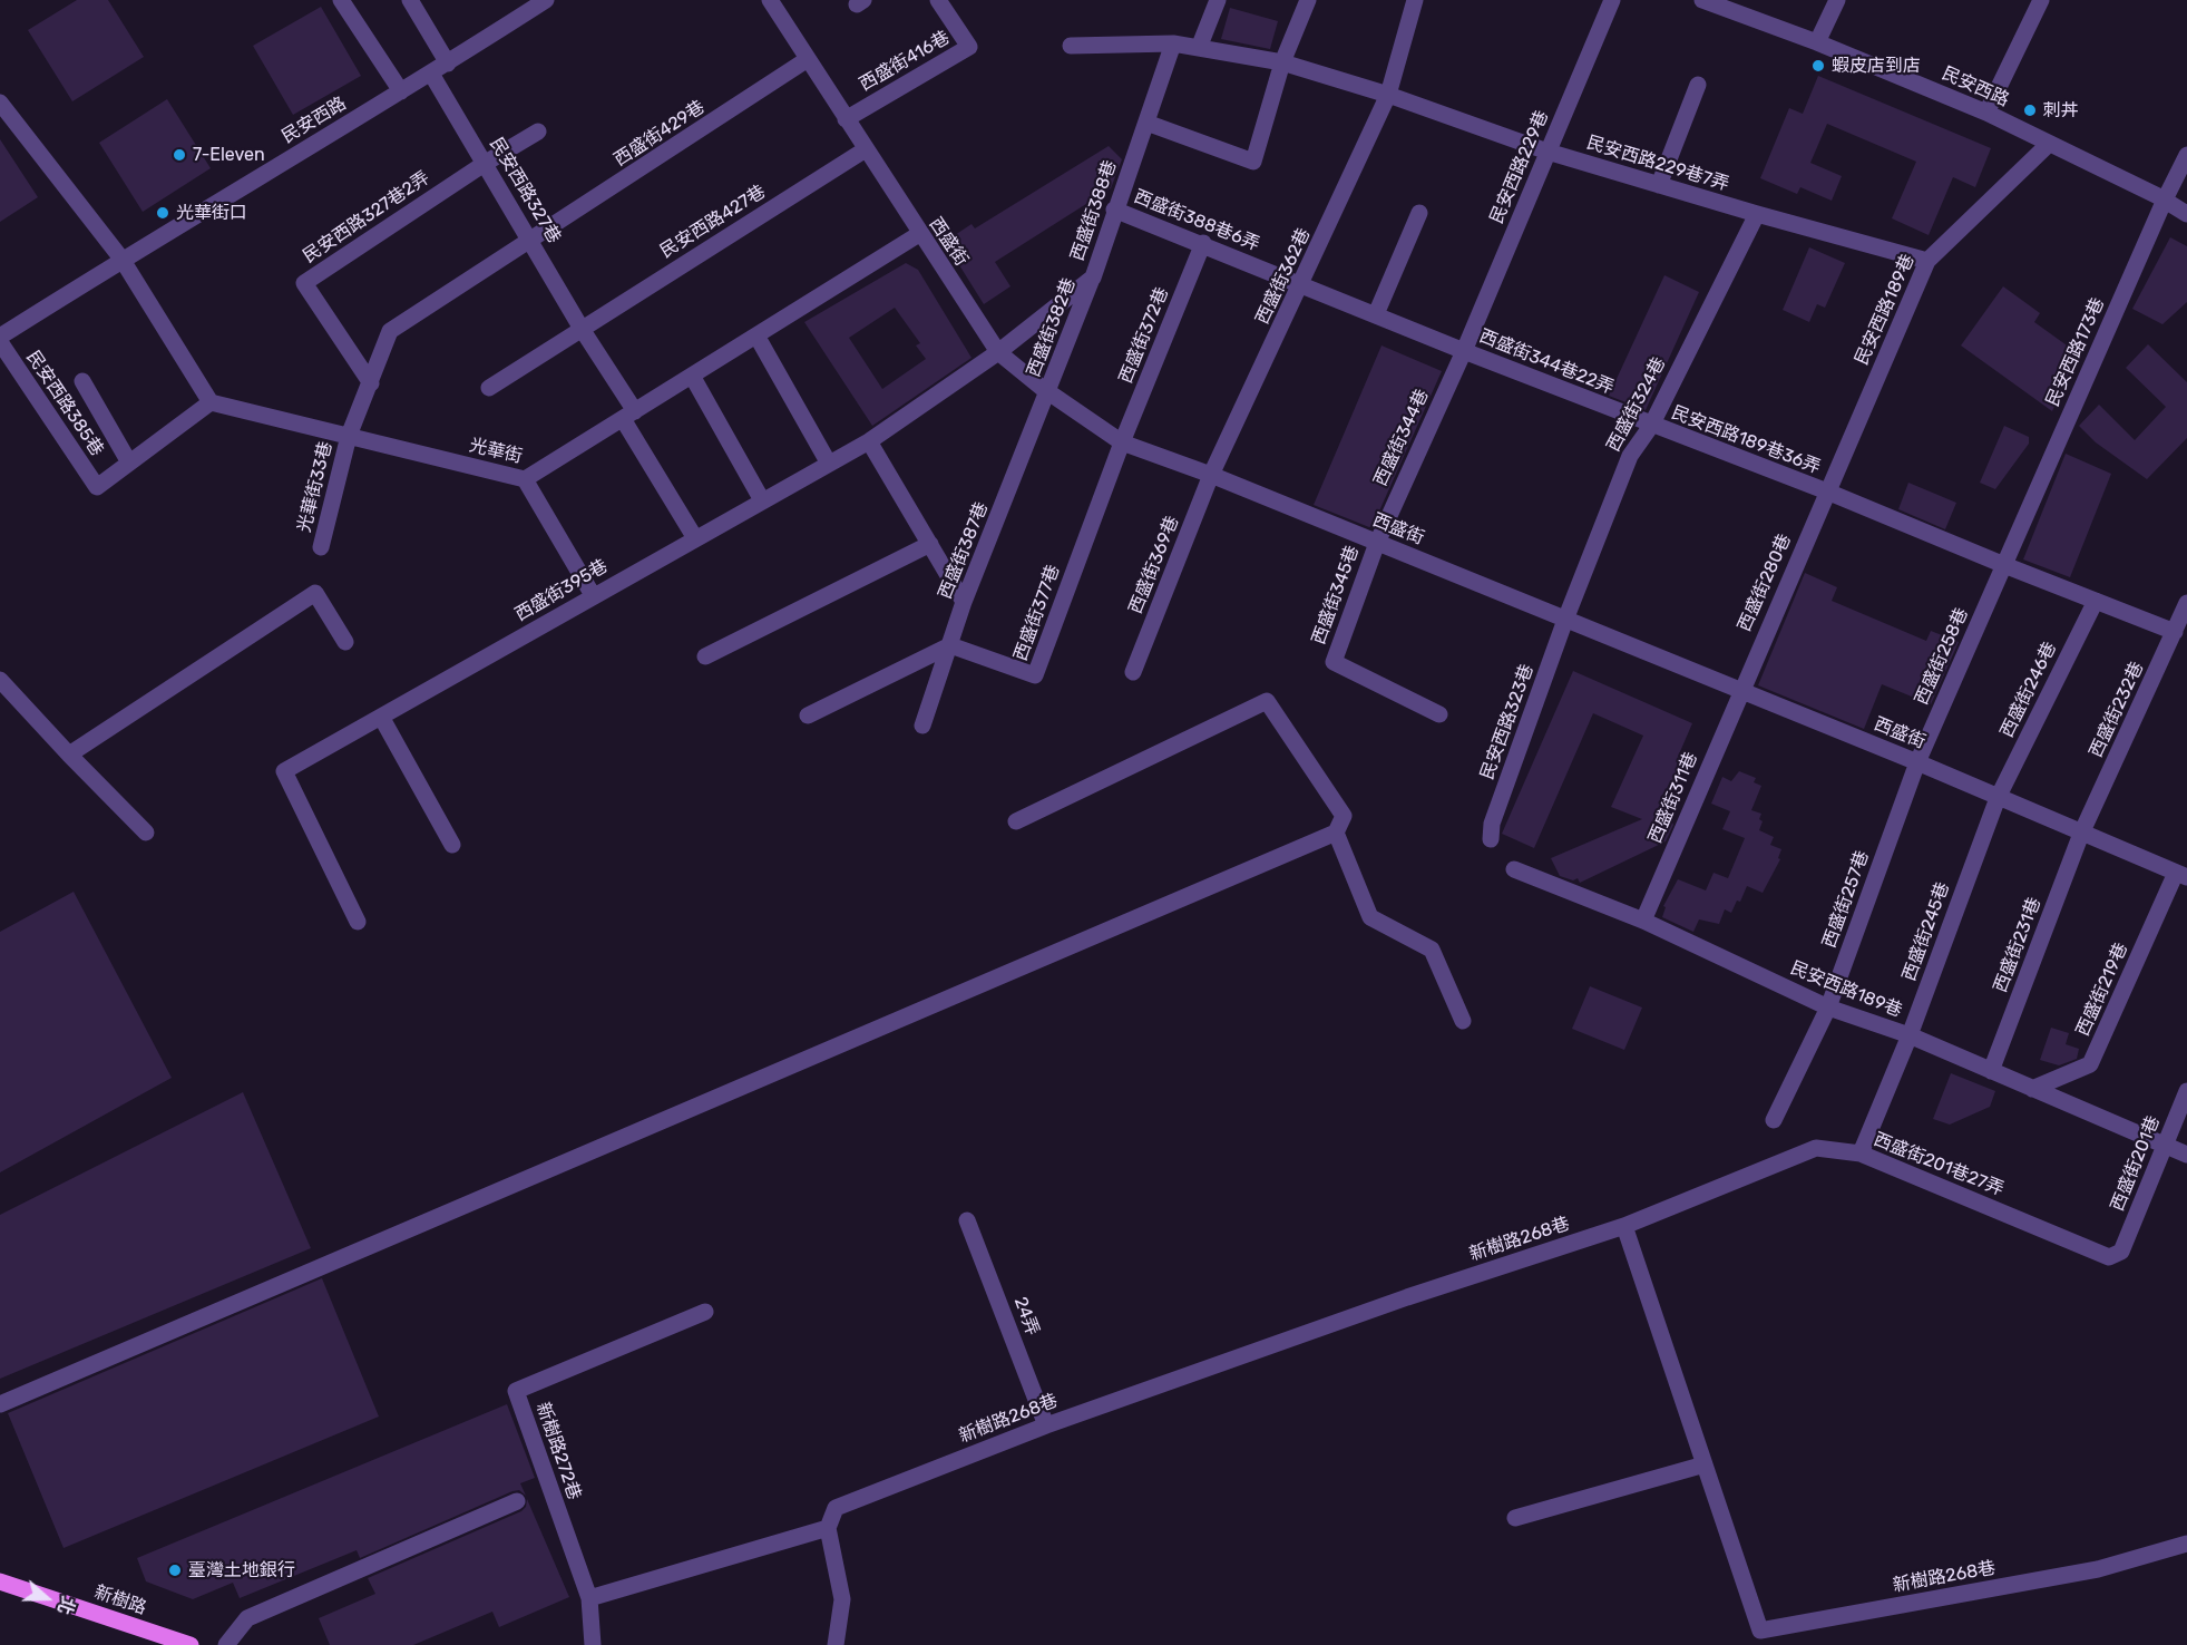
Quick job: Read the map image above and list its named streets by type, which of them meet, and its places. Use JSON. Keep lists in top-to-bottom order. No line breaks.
{"streets":{"main road":["新樹路"],"street":["西盛街416巷","民安西路","西盛街429巷","民安西路229巷7弄","民安西路229巷","民安西路327巷","西盛街388巷","民安西路327巷2弄","西盛街388巷6弄","民安西路427巷","西盛街","西盛街362巷","民安西路189巷","西盛街382巷","西盛街372巷","民安西路173巷","西盛街344巷22弄","民安西路385巷","西盛街324巷","西盛街344巷","民安西路189巷36弄","光華街","光華街33巷","西盛街387巷","西盛街369巷","西盛街280巷","西盛街395巷","西盛街345巷","西盛街377巷","西盛街258巷","西盛街246巷","西盛街232巷","民安西路323巷","西盛街311巷","西盛街257巷","西盛街245巷","西盛街231巷","西盛街219巷","西盛街201巷","西盛街201巷27弄","新樹路268巷","24弄","新樹路272巷"]},"crossings":[["西盛街416巷","西盛街"],["民安西路","民安西路327巷"],["民安西路","民安西路189巷"],["民安西路","民安西路173巷"],["西盛街429巷","民安西路327巷"],["西盛街429巷","民安西路327巷2弄"],["西盛街429巷","西盛街"],["西盛街429巷","光華街33巷"],["民安西路229巷7弄","民安西路229巷"],["民安西路229巷7弄","西盛街388巷"],["民安西路229巷7弄","西盛街362巷"],["民安西路229巷7弄","民安西路189巷"],["民安西路229巷7弄","西盛街324巷"],["民安西路229巷","西盛街344巷22弄"],["民安西路229巷","西盛街344巷"],["民安西路327巷","民安西路327巷2弄"],["民安西路327巷","民安西路427巷"],["民安西路327巷","光華街"],["民安西路327巷","西盛街395巷"],["西盛街388巷","西盛街388巷6弄"],["西盛街388巷","西盛街"],["西盛街388巷","西盛街382巷"],["西盛街388巷","西盛街395巷"],["民安西路327巷2弄","光華街33巷"],["西盛街388巷6弄","西盛街362巷"],["西盛街388巷6弄","西盛街372巷"],["西盛街388巷6弄","西盛街344巷22弄"],["民安西路427巷","西盛街"],["西盛街","西盛街362巷"],["西盛街","西盛街382巷"],["西盛街","西盛街372巷"],["西盛街","西盛街324巷"],["西盛街","西盛街344巷"],["西盛街","光華街"],["西盛街","西盛街387巷"],["西盛街","西盛街369巷"],["西盛街","西盛街280巷"],["西盛街","西盛街395巷"],["西盛街","西盛街345巷"],["西盛街","西盛街377巷"],["西盛街","西盛街258巷"],["西盛街","西盛街246巷"],["西盛街","西盛街232巷"],["西盛街","民安西路323巷"],["西盛街","西盛街311巷"],["西盛街","西盛街257巷"],["西盛街","西盛街245巷"],["西盛街","西盛街231巷"],["西盛街","西盛街219巷"],["西盛街362巷","西盛街369巷"],["民安西路189巷","民安西路189巷36弄"],["民安西路189巷","西盛街280巷"],["民安西路189巷","西盛街311巷"],["民安西路189巷","西盛街257巷"],["民安西路189巷","西盛街245巷"],["民安西路189巷","西盛街231巷"],["民安西路189巷","西盛街219巷"],["民安西路189巷","西盛街201巷"],["西盛街382巷","西盛街387巷"],["西盛街372巷","西盛街377巷"],["民安西路173巷","民安西路189巷36弄"],["民安西路173巷","西盛街258巷"],["西盛街344巷22弄","西盛街324巷"],["西盛街344巷22弄","西盛街344巷"],["西盛街344巷22弄","民安西路189巷36弄"],["西盛街324巷","民安西路189巷36弄"],["西盛街324巷","民安西路323巷"],["西盛街344巷","西盛街345巷"],["民安西路189巷36弄","西盛街280巷"],["民安西路189巷36弄","西盛街258巷"],["民安西路189巷36弄","西盛街246巷"],["民安西路189巷36弄","西盛街232巷"],["光華街","光華街33巷"],["西盛街387巷","西盛街377巷"],["西盛街280巷","西盛街311巷"],["西盛街258巷","西盛街257巷"],["西盛街246巷","西盛街245巷"],["西盛街232巷","西盛街231巷"],["西盛街245巷","西盛街201巷27弄"],["西盛街201巷","西盛街201巷27弄"],["西盛街201巷27弄","新樹路268巷"],["新樹路268巷","24弄"]],"places":["蝦皮店到店","刺丼","7-Eleven","光華街口","臺灣土地銀行"],"north":"right"}
